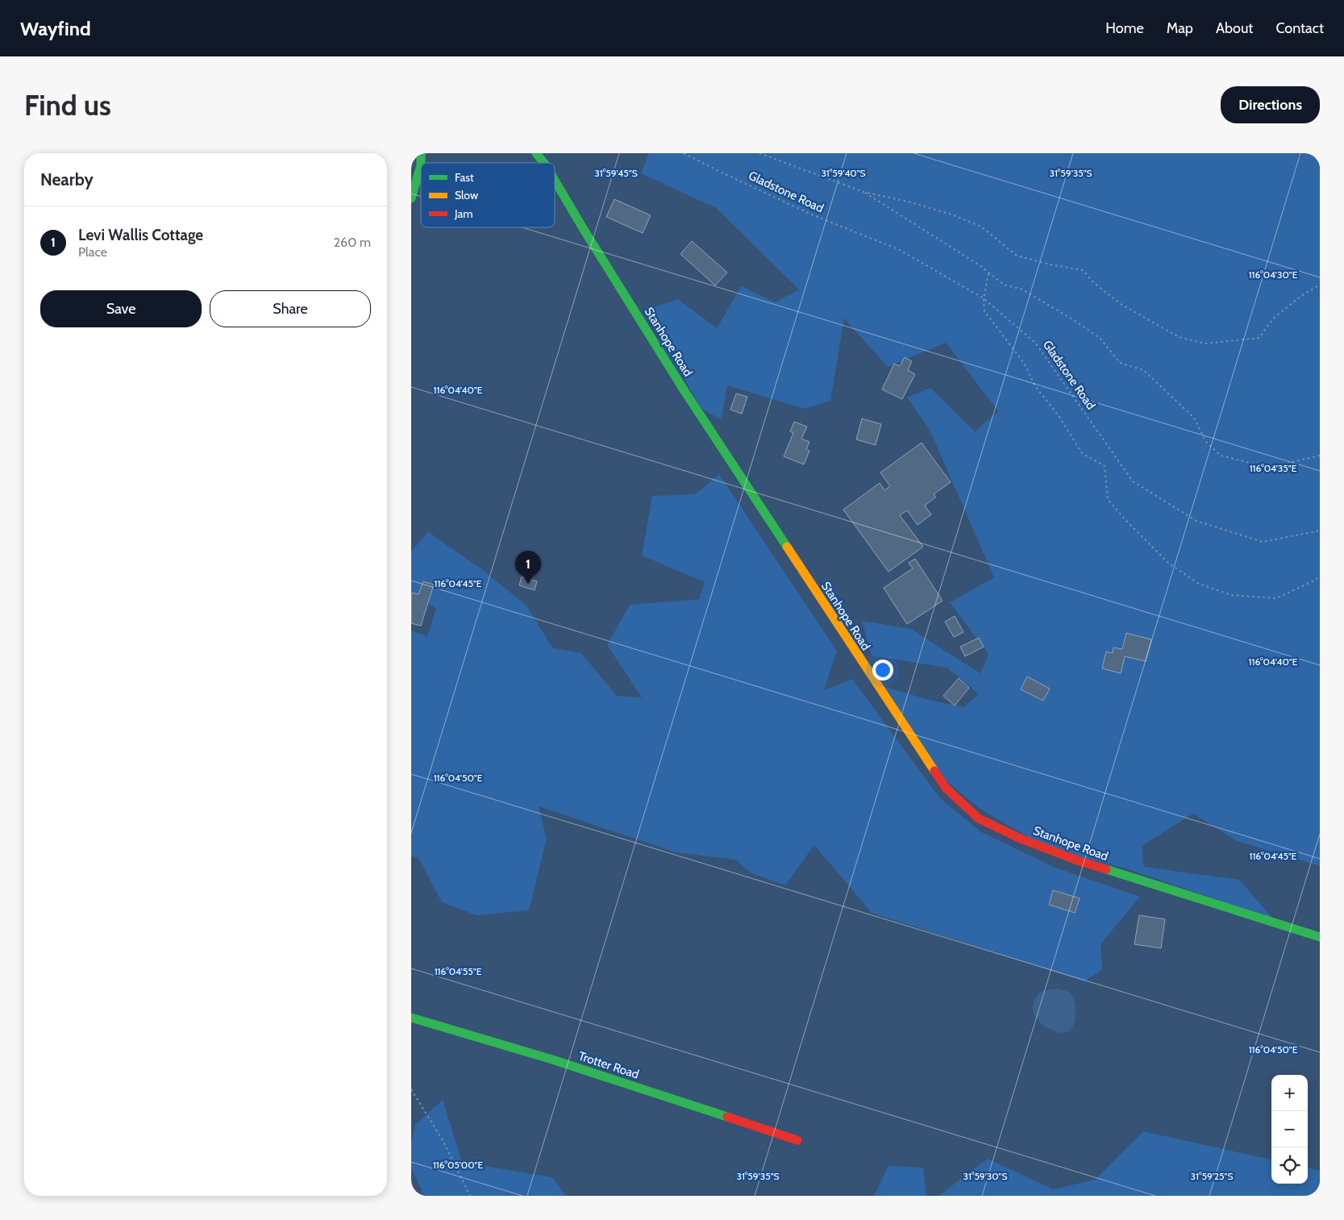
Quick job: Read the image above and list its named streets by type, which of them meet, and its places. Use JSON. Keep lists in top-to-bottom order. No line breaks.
{"streets":{"street":["Stanhope Road","Trotter Road"],"path":["Gladstone Road"]},"legend":["Fast","Slow","Jam"],"page":{"header":"Wayfind","nav":["Home","Map","About","Contact"],"buttons":["Directions",["Save","Share"]],"title":"Find us","heading":"Nearby","list":[{"mark":"1","name":"Levi Wallis Cottage","note":"Place","value":"260 m"}],"pins":"1","map_buttons":["+","−"]},"coordinates":["31°59'45\"S","31°59'40\"S","31°59'35\"S","116°04'30\"E","116°04'40\"E","116°04'35\"E","116°04'45\"E","116°04'50\"E","116°04'55\"E","116°05'00\"E","31°59'30\"S","31°59'25\"S"]}
